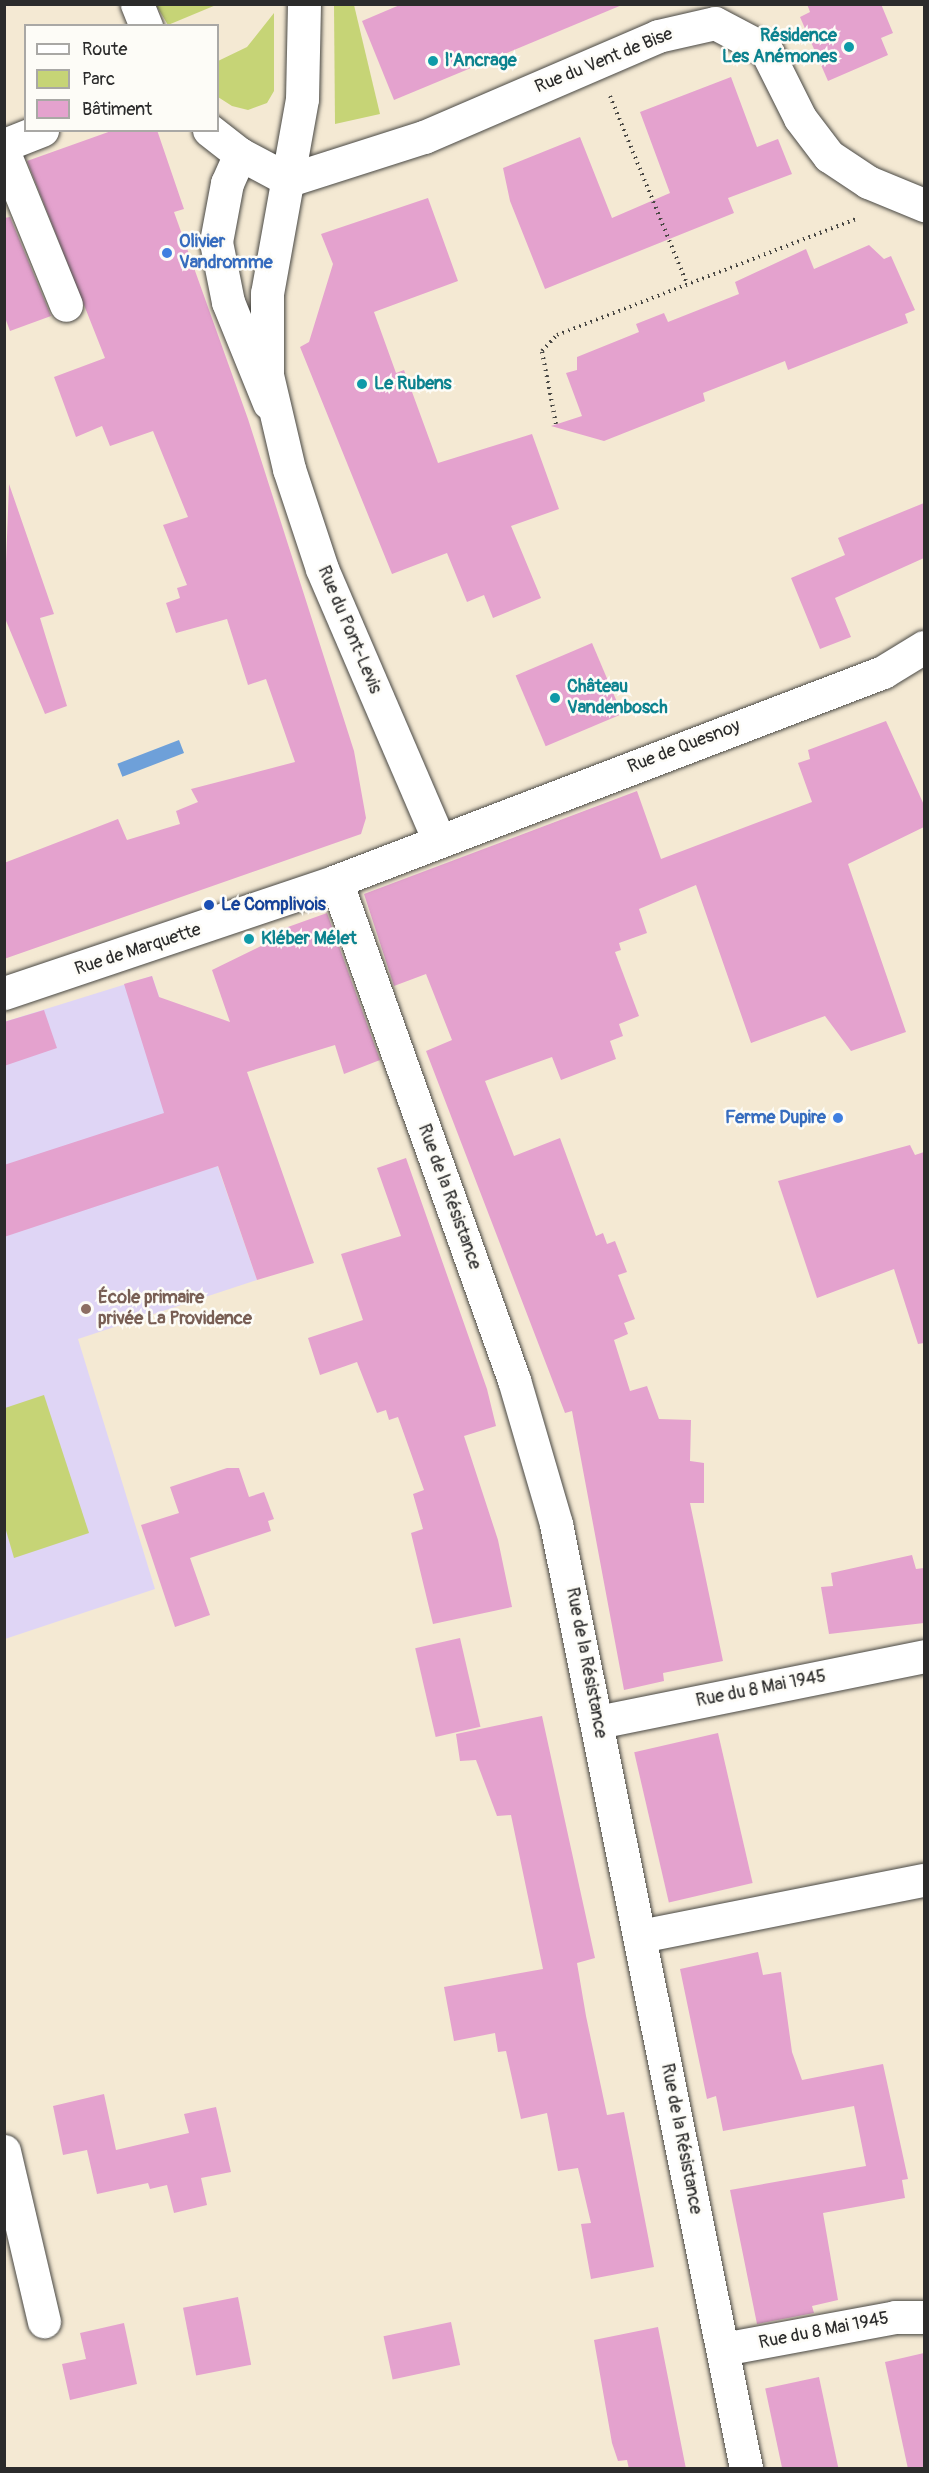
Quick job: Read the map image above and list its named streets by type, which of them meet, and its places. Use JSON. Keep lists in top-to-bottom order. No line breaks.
{"streets":{"street":["Rue du Vent de Bise","Rue du Pont-Levis","Rue de Quesnoy","Rue de Marquette","Rue de la Résistance","Rue du 8 Mai 1945"]},"crossings":[["Rue du Vent de Bise","Rue du Pont-Levis"],["Rue du Pont-Levis","Rue de Quesnoy"],["Rue du Pont-Levis","Rue de Marquette"],["Rue de Quesnoy","Rue de Marquette"],["Rue de Marquette","Rue de la Résistance"],["Rue de la Résistance","Rue du 8 Mai 1945"]],"places":["Résidence Les Anémones","l'Ancrage","Olivier Vandromme","Le Rubens","Château Vandenbosch","Le Complivois","Kléber Mélet","Ferme Dupire","École primaire privée La Providence"],"legend":["Route","Parc","Bâtiment"]}
